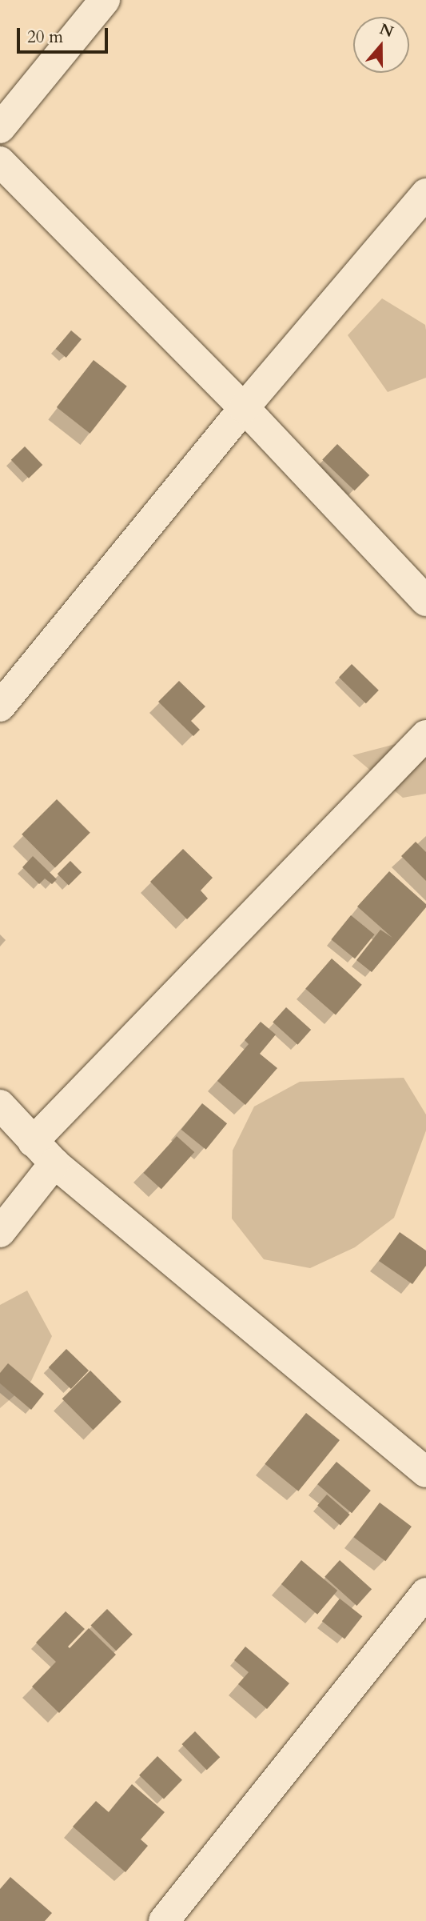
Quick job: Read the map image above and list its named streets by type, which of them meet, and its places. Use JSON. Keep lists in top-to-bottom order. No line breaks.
{"scale_bar":"20 m","north":"top"}
